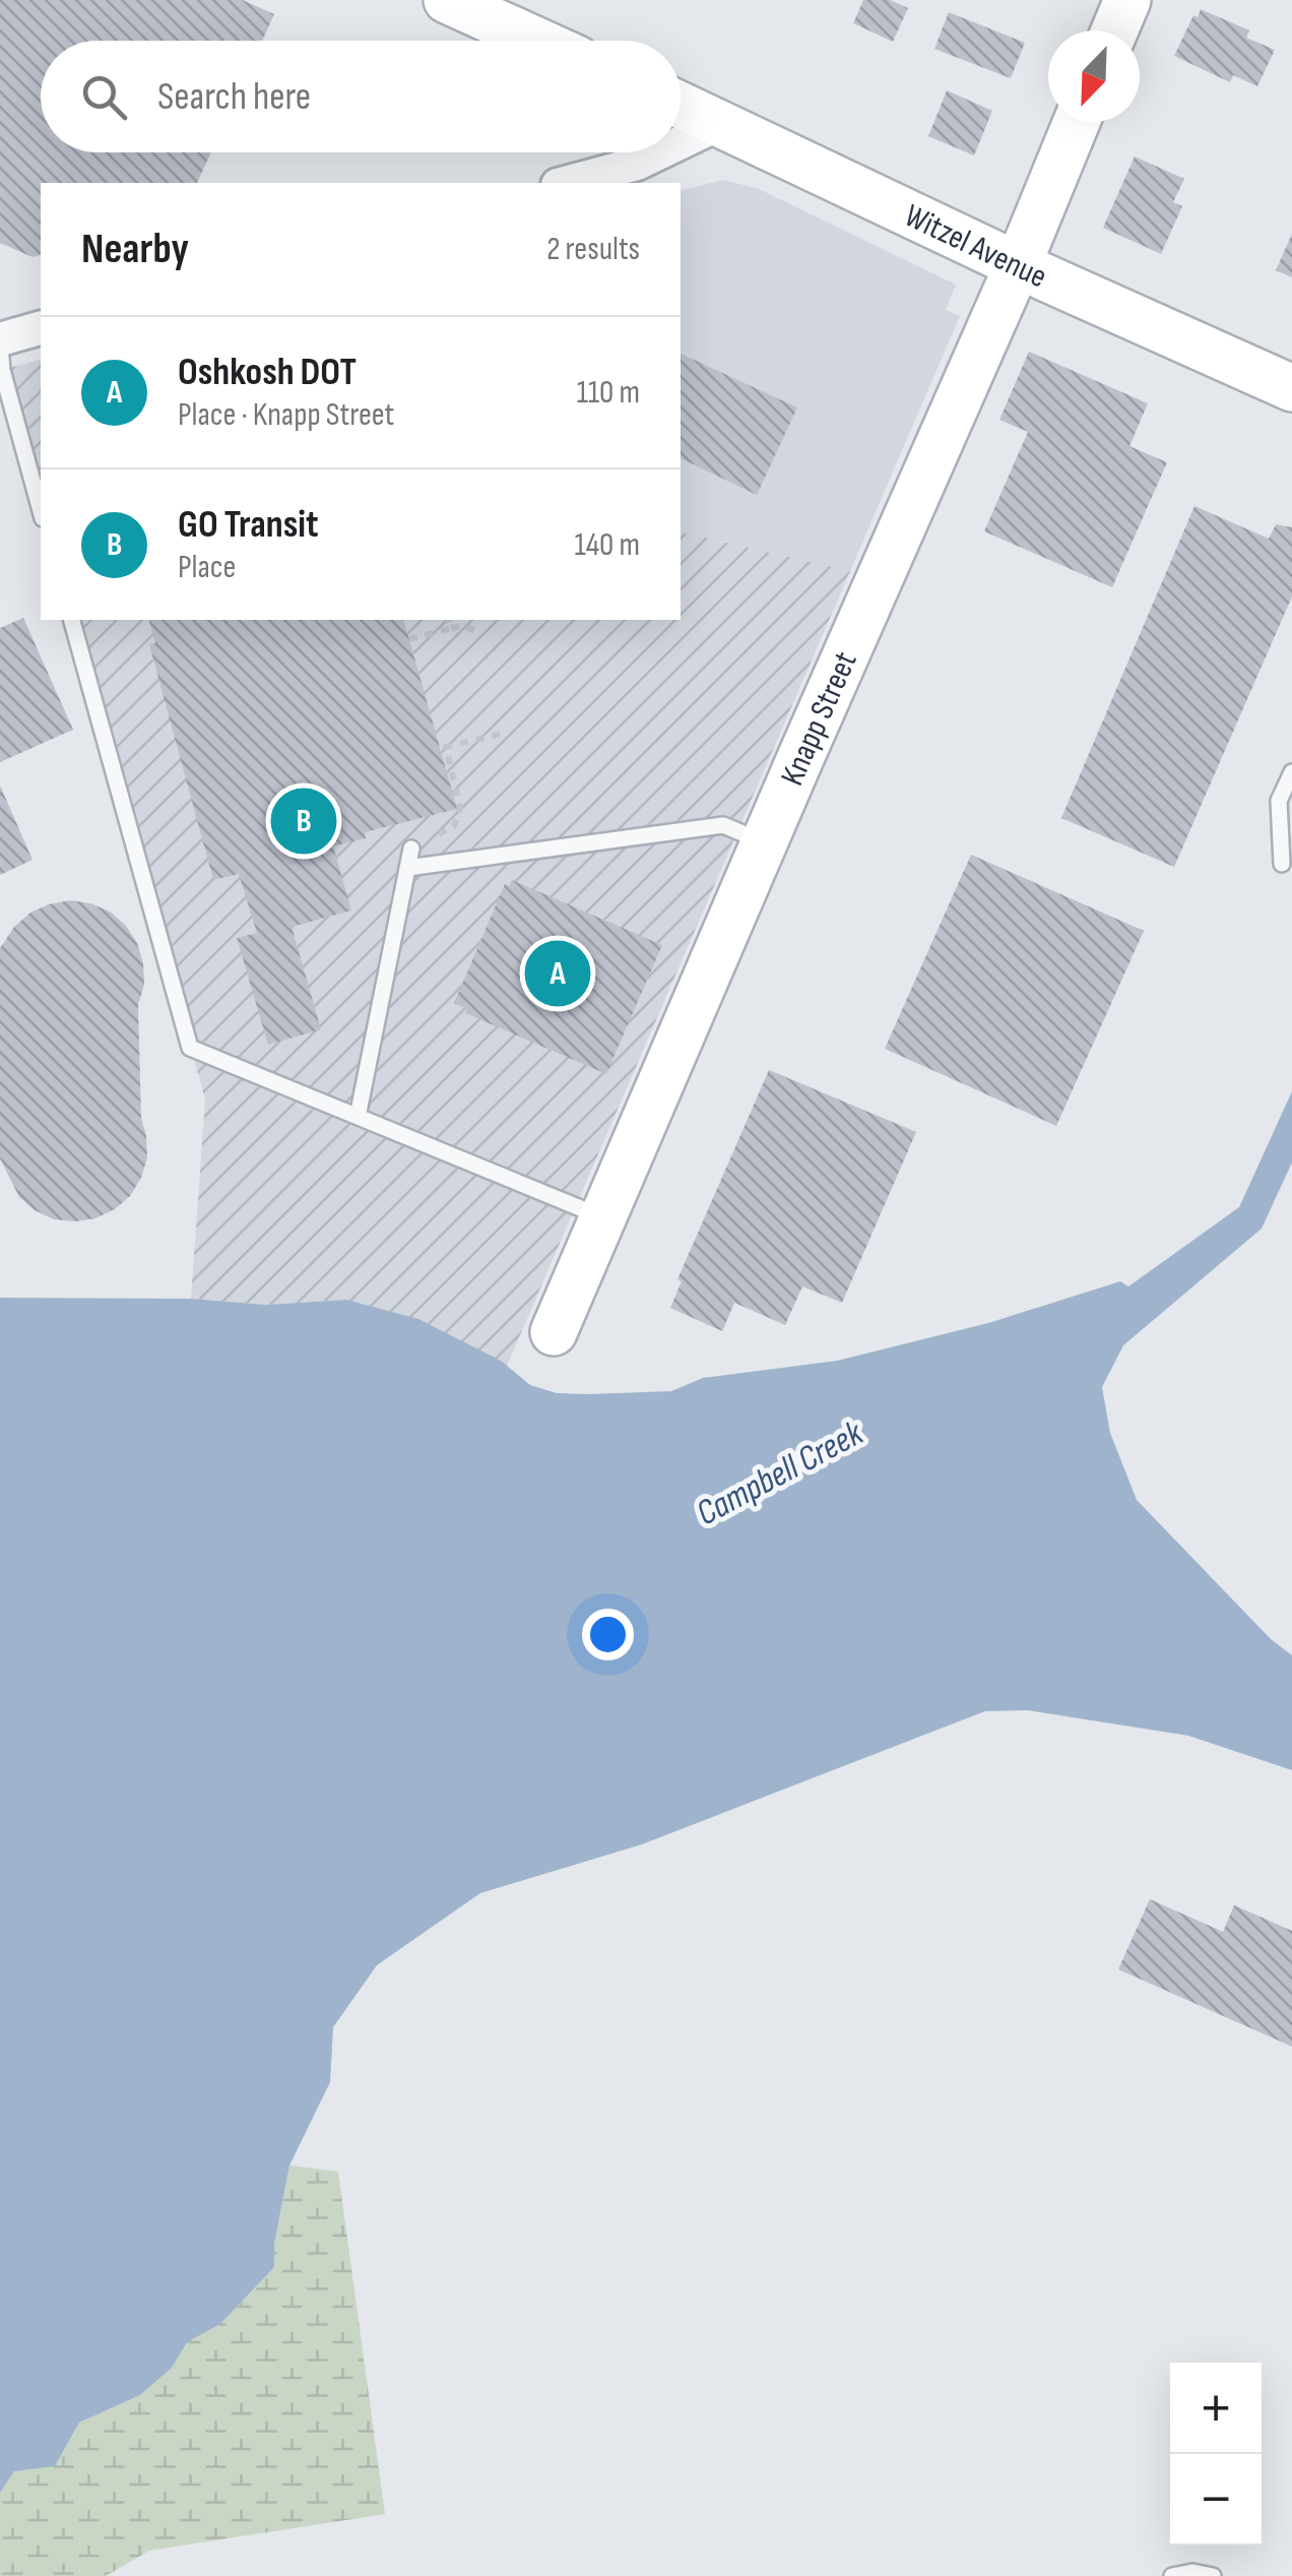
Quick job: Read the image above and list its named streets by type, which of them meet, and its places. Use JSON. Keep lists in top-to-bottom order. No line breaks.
{"streets":{"street":["Witzel Avenue","Knapp Street"]},"crossings":[["Witzel Avenue","Knapp Street"]],"water":["Campbell Creek"],"north":"bottom left","page":{"search":"Search here","heading":["Nearby","2 results"],"list":[{"mark":"A","name":"Oshkosh DOT","note":"Place · Knapp Street","value":"110 m"},{"mark":"B","name":"GO Transit","note":"Place","value":"140 m"}],"pins":["B","A"],"map_buttons":["+","−"]}}
